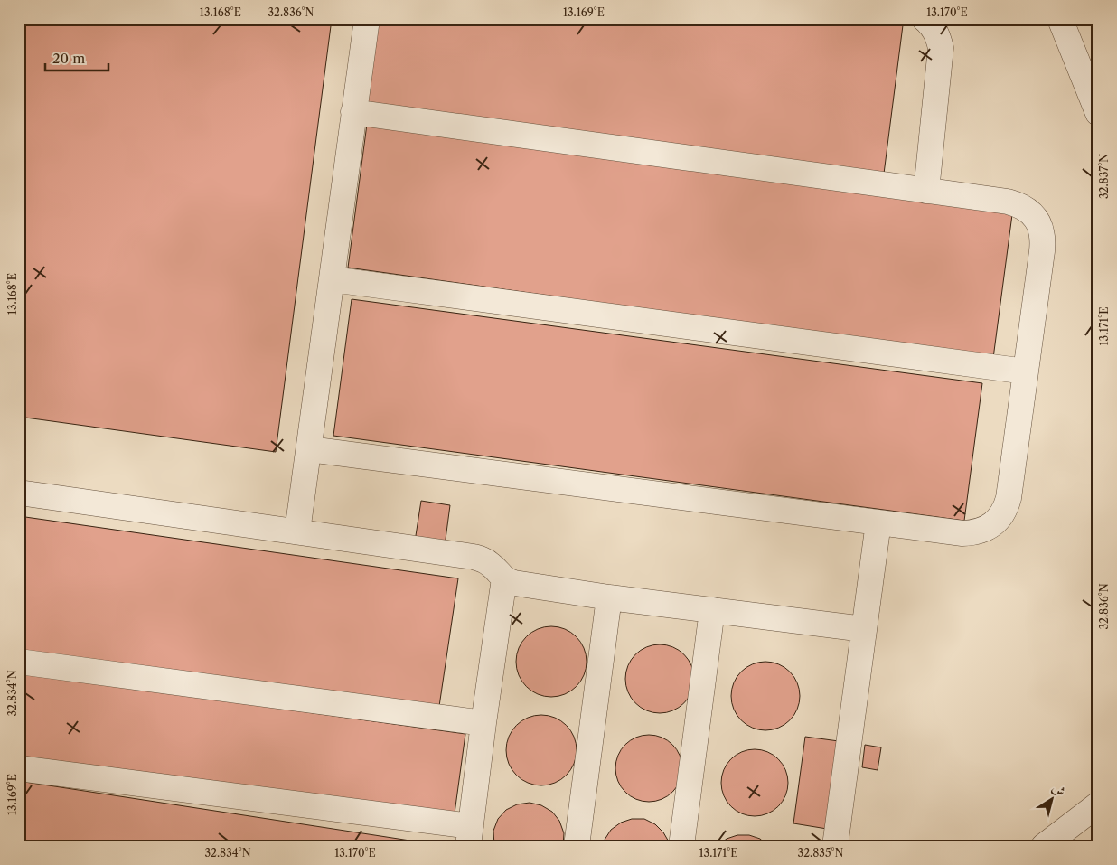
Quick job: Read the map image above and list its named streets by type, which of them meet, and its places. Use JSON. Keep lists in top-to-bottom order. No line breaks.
{"scale_bar":"20 m","north":"top right","coordinates":["13.168°E","32.836°N","13.169°E","13.170°E","32.837°N","13.171°E","32.834°N","32.835°N"]}
